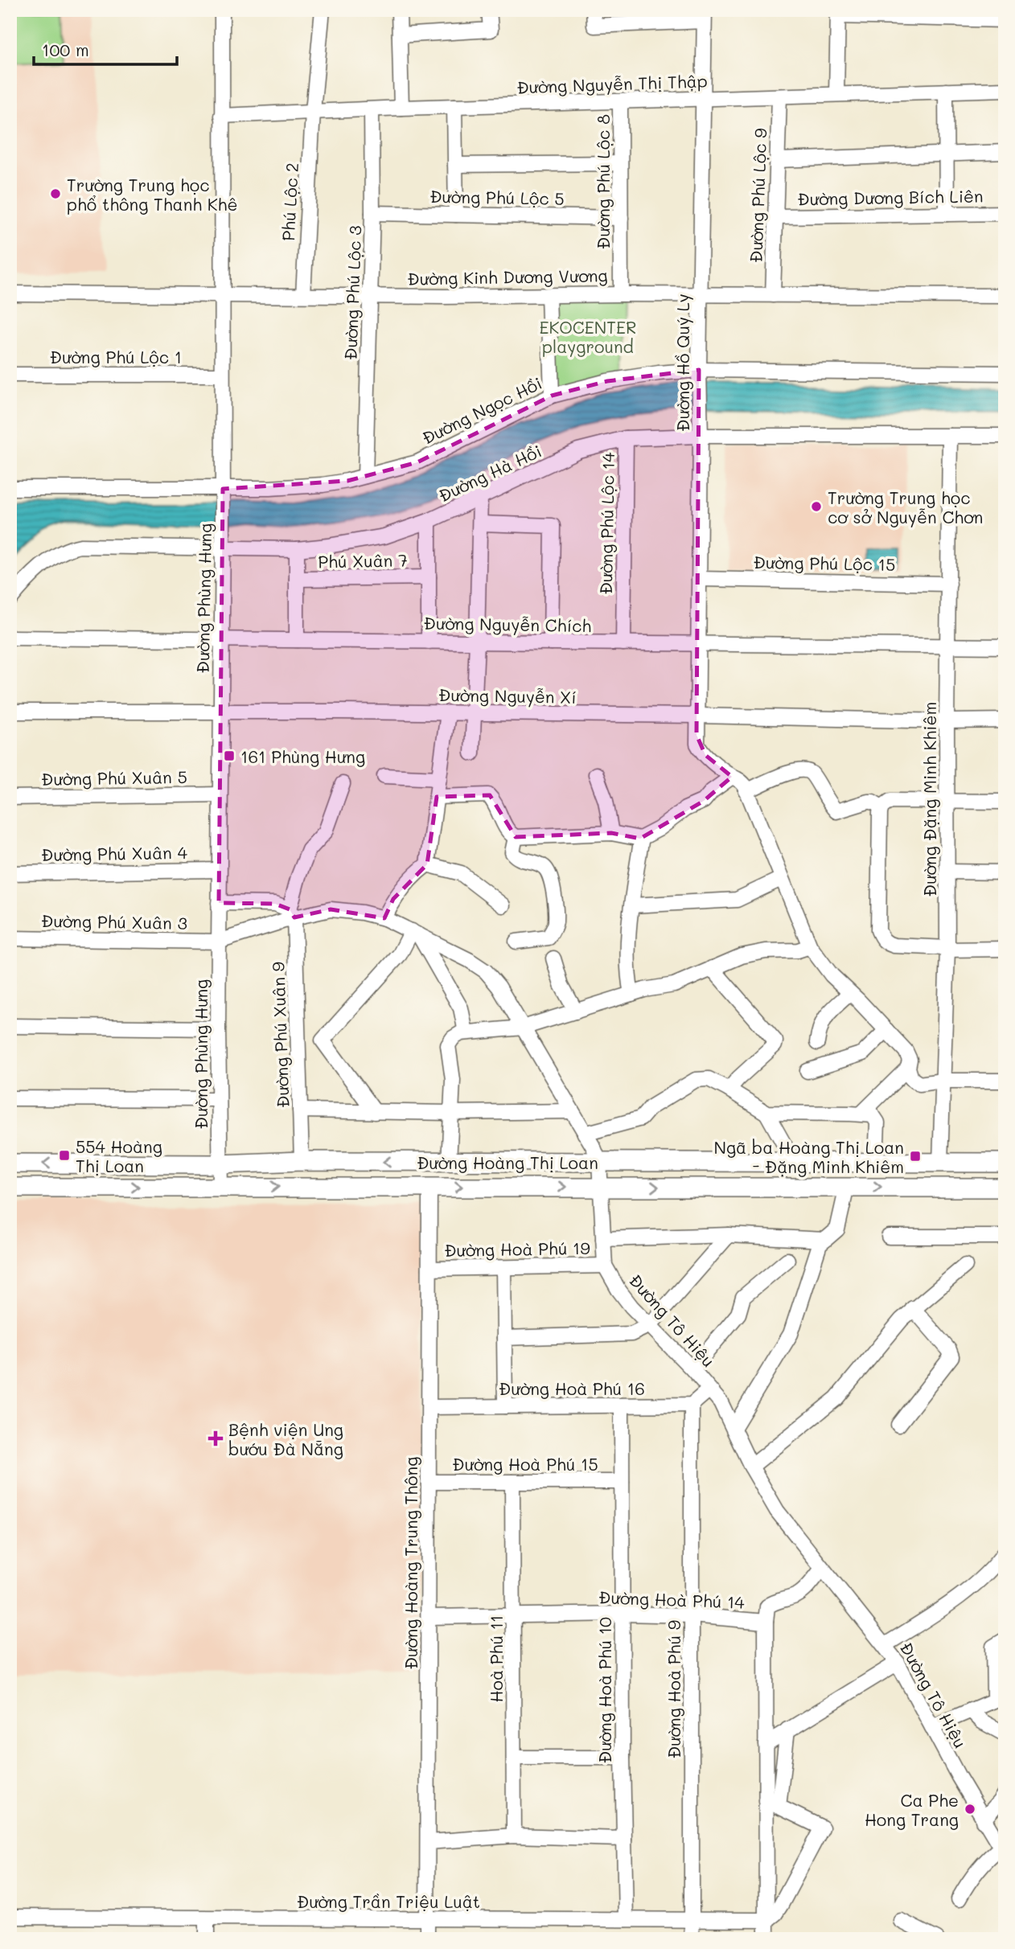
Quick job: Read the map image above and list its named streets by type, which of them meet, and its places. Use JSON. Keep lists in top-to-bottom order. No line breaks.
{"streets":{"main road":["Đường Hoàng Thị Loan"],"street":["Đường Nguyễn Thị Thập","Đường Phú Lộc 8","Đường Phú Lộc 9","Đường Phú Lộc 5","Đường Dương Bích Liên","Phú Lộc 2","Đường Kinh Dương Vương","Đường Phú Lộc 3","Đường Phú Lộc 1","Đường Hồ Quý Ly","Đường Ngọc Hồi","Đường Hà Hồi","Đường Phú Lộc 14","Phú Xuân 7","Đường Phú Lộc 15","Đường Phùng Hưng","Đường Nguyễn Chích","Đường Nguyễn Xí","Đường Phú Xuân 5","Đường Đặng Minh Khiêm","Đường Phú Xuân 4","Đường Phú Xuân 3","Đường Phú Xuân 9","Đường Hoà Phú 19","Đường Tô Hiệu","Đường Hoà Phú 16","Đường Hoà Phú 15","Đường Hoàng Trung Thông","Đường Hoà Phú 14","Hoà Phú 11","Đường Hoà Phú 9","Đường Hoà Phú 10","Đường Trần Triệu Luật"]},"crossings":[["Đường Nguyễn Thị Thập","Đường Phú Lộc 8"],["Đường Nguyễn Thị Thập","Đường Phú Lộc 9"],["Đường Nguyễn Thị Thập","Phú Lộc 2"],["Đường Nguyễn Thị Thập","Đường Phú Lộc 3"],["Đường Nguyễn Thị Thập","Đường Hồ Quý Ly"],["Đường Nguyễn Thị Thập","Đường Phùng Hưng"],["Đường Phú Lộc 8","Đường Phú Lộc 5"],["Đường Phú Lộc 8","Đường Kinh Dương Vương"],["Đường Phú Lộc 9","Đường Dương Bích Liên"],["Đường Phú Lộc 9","Đường Kinh Dương Vương"],["Đường Phú Lộc 5","Đường Phú Lộc 3"],["Phú Lộc 2","Đường Kinh Dương Vương"],["Đường Kinh Dương Vương","Đường Phú Lộc 3"],["Đường Kinh Dương Vương","Đường Hồ Quý Ly"],["Đường Kinh Dương Vương","Đường Phùng Hưng"],["Đường Phú Lộc 3","Đường Ngọc Hồi"],["Đường Phú Lộc 1","Đường Phùng Hưng"],["Đường Hồ Quý Ly","Đường Ngọc Hồi"],["Đường Hồ Quý Ly","Đường Hà Hồi"],["Đường Hồ Quý Ly","Đường Phú Lộc 15"],["Đường Hồ Quý Ly","Đường Nguyễn Chích"],["Đường Hồ Quý Ly","Đường Nguyễn Xí"],["Đường Ngọc Hồi","Đường Phùng Hưng"],["Đường Hà Hồi","Đường Phú Lộc 14"],["Đường Hà Hồi","Đường Phùng Hưng"],["Đường Hà Hồi","Đường Đặng Minh Khiêm"],["Đường Phú Lộc 14","Đường Nguyễn Chích"],["Đường Phú Lộc 15","Đường Đặng Minh Khiêm"],["Đường Phùng Hưng","Đường Nguyễn Chích"],["Đường Phùng Hưng","Đường Nguyễn Xí"],["Đường Phùng Hưng","Đường Phú Xuân 5"],["Đường Phùng Hưng","Đường Phú Xuân 4"],["Đường Phùng Hưng","Đường Phú Xuân 3"],["Đường Phùng Hưng","Đường Hoàng Thị Loan"],["Đường Phùng Hưng","Đường Tô Hiệu"],["Đường Nguyễn Chích","Đường Đặng Minh Khiêm"],["Đường Nguyễn Xí","Đường Đặng Minh Khiêm"],["Đường Đặng Minh Khiêm","Đường Hoàng Thị Loan"],["Đường Phú Xuân 3","Đường Tô Hiệu"],["Đường Phú Xuân 9","Đường Hoàng Thị Loan"],["Đường Phú Xuân 9","Đường Tô Hiệu"],["Đường Hoàng Thị Loan","Đường Tô Hiệu"],["Đường Hoàng Thị Loan","Đường Hoàng Trung Thông"],["Đường Hoà Phú 19","Đường Tô Hiệu"],["Đường Hoà Phú 19","Đường Hoàng Trung Thông"],["Đường Hoà Phú 16","Đường Hoàng Trung Thông"],["Đường Hoà Phú 16","Đường Hoà Phú 9"],["Đường Hoà Phú 16","Đường Hoà Phú 10"],["Đường Hoà Phú 15","Đường Hoàng Trung Thông"],["Đường Hoà Phú 15","Hoà Phú 11"],["Đường Hoà Phú 15","Đường Hoà Phú 10"],["Đường Hoàng Trung Thông","Đường Hoà Phú 14"],["Đường Hoàng Trung Thông","Đường Trần Triệu Luật"],["Đường Hoà Phú 14","Hoà Phú 11"],["Đường Hoà Phú 14","Đường Hoà Phú 9"],["Đường Hoà Phú 14","Đường Hoà Phú 10"],["Đường Hoà Phú 14","Đường Trần Triệu Luật"],["Đường Hoà Phú 9","Đường Trần Triệu Luật"],["Đường Hoà Phú 10","Đường Trần Triệu Luật"]],"parks":["EKOCENTER playground"],"places":{"other":["Trường Trung học phổ thông Thanh Khê","Trường Trung học cơ sở Nguyễn Chơn","Ca Phe Hong Trang"],"transit":["161 Phùng Hưng","554 Hoàng Thị Loan","Ngã ba Hoàng Thị Loan - Đặng Minh Khiêm"],"health":["Bệnh viện Ung bướu Đà Nẵng"]},"scale_bar":"100 m"}
